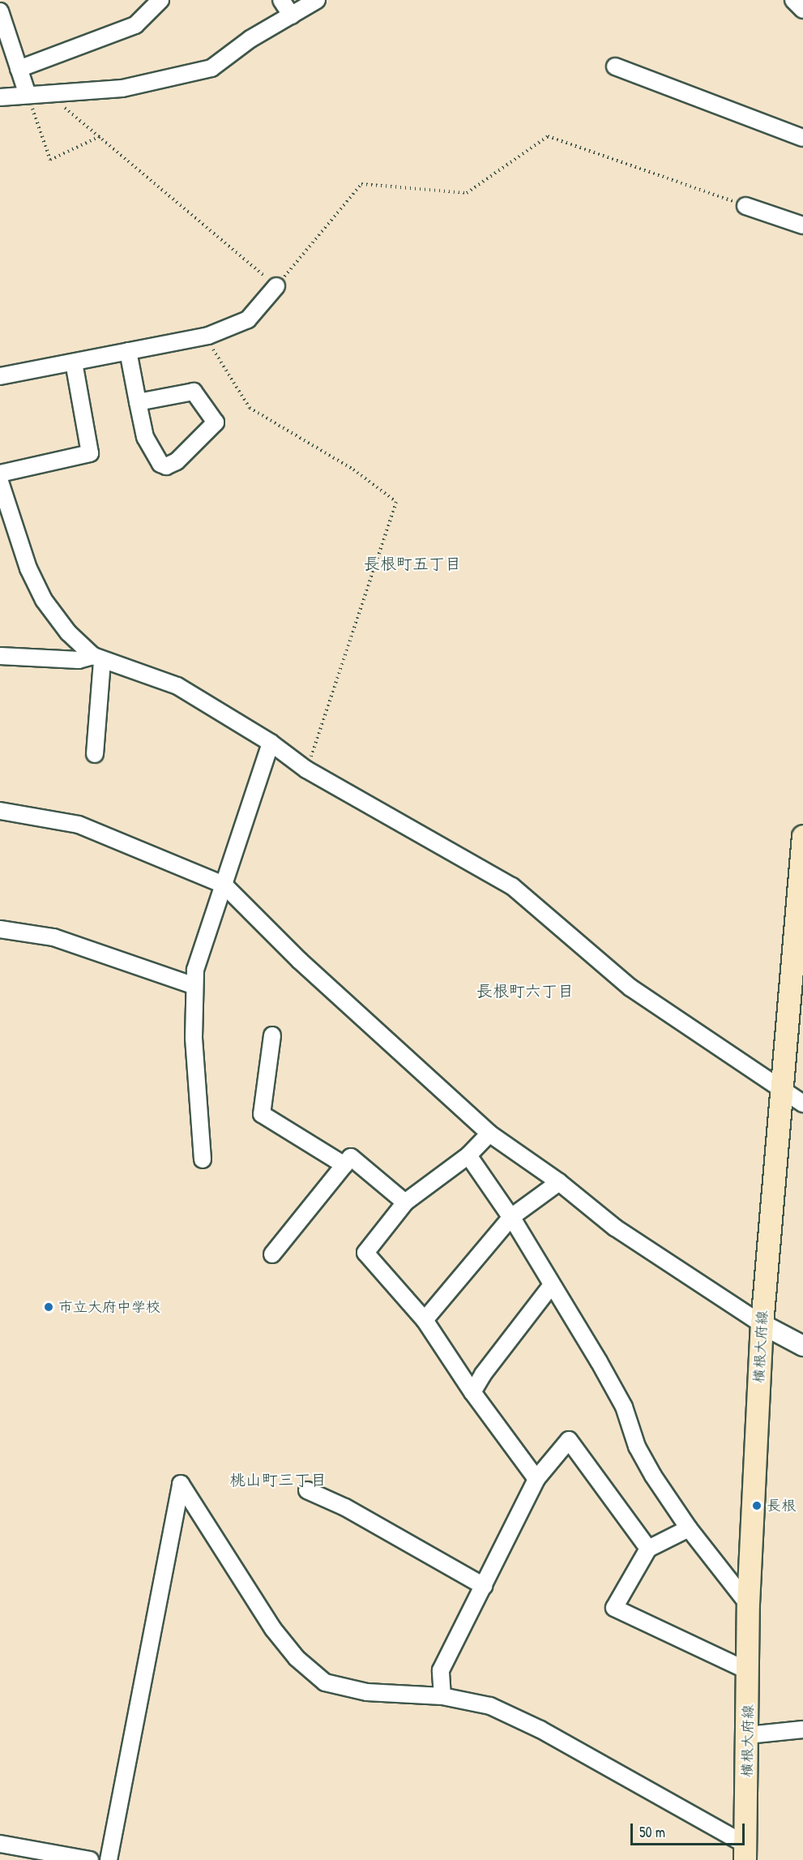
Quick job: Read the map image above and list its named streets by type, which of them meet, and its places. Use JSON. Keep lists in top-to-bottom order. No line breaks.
{"streets":{"main road":["横根大府線"]},"districts":["長根町五丁目","長根町六丁目","桃山町三丁目"],"places":["市立大府中学校","長根"],"scale_bar":"50 m"}
